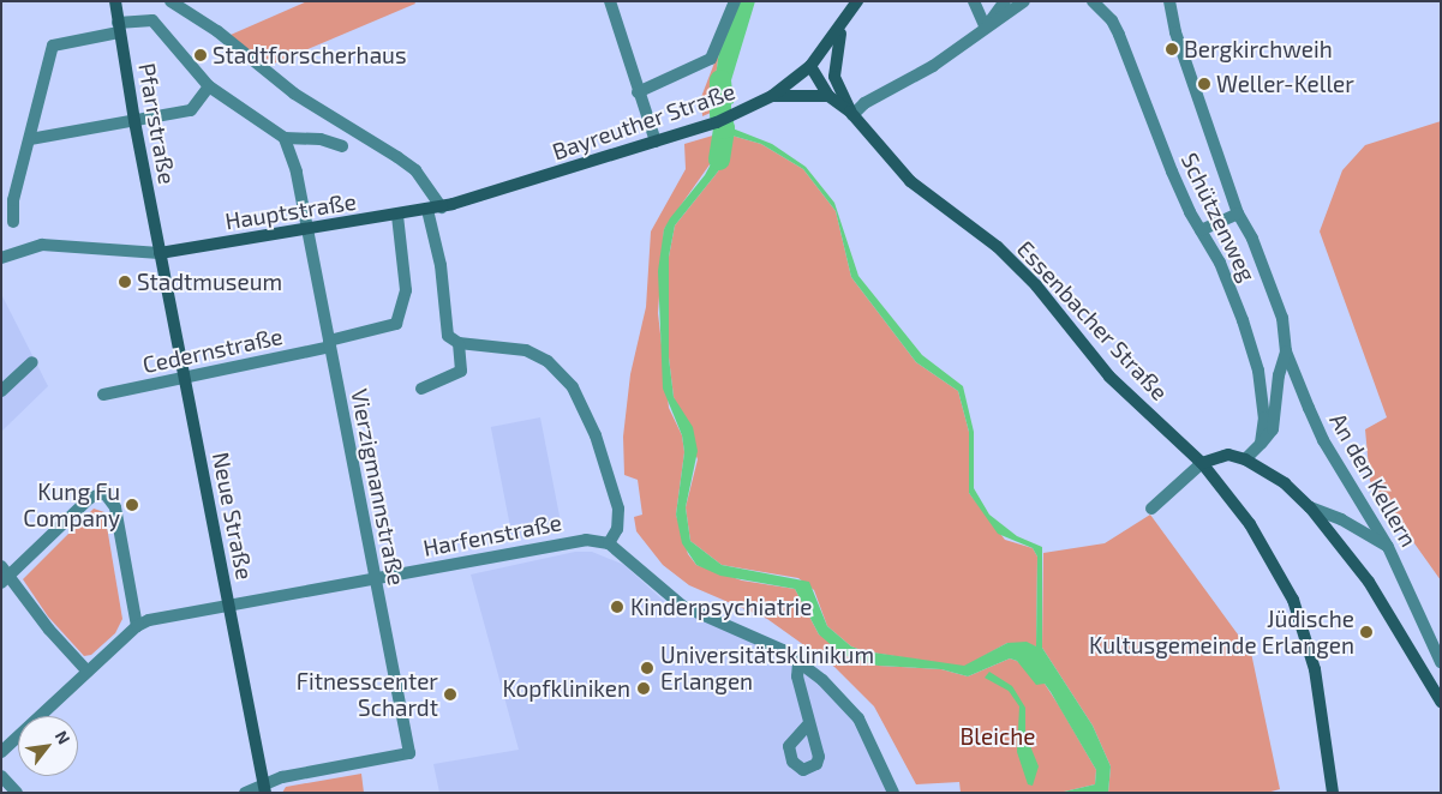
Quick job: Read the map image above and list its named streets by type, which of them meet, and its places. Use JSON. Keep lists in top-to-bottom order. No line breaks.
{"streets":{"street":["Bayreuther Straße","Pfarrstraße","Hauptstraße","Schützenweg","Essenbacher Straße","Cedernstraße","An den Kellern","Vierzigmannstraße","Neue Straße","Harfenstraße"]},"crossings":[["Bayreuther Straße","Hauptstraße"],["Bayreuther Straße","Essenbacher Straße"],["Pfarrstraße","Hauptstraße"],["Pfarrstraße","Neue Straße"],["Hauptstraße","Cedernstraße"],["Hauptstraße","Vierzigmannstraße"],["Hauptstraße","Neue Straße"],["Schützenweg","An den Kellern"],["Cedernstraße","Vierzigmannstraße"],["Cedernstraße","Neue Straße"],["Vierzigmannstraße","Neue Straße"],["Vierzigmannstraße","Harfenstraße"],["Neue Straße","Harfenstraße"]],"parks":["Bleiche"],"places":["Bergkirchweih","Stadtforscherhaus","Weller-Keller","Stadtmuseum","Kung Fu Company","Kinderpsychiatrie","Jüdische Kultusgemeinde Erlangen","Universitätsklinikum Erlangen","Kopfkliniken","Fitnesscenter Schardt"],"north":"top right"}
